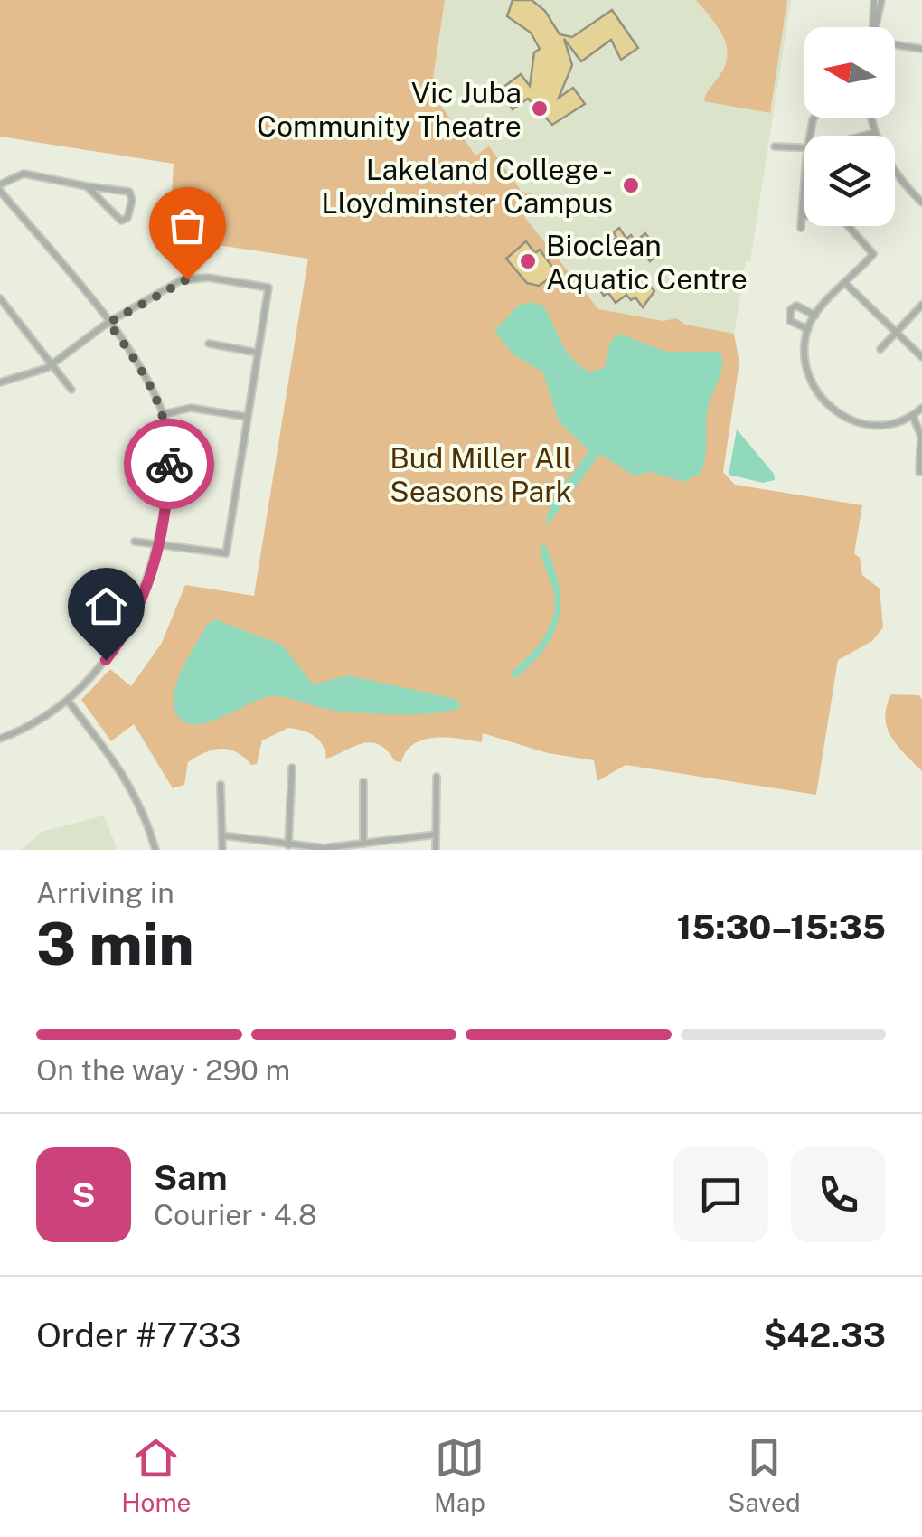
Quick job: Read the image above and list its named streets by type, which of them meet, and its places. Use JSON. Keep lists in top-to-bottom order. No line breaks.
{"parks":["Bud Miller All Seasons Park"],"places":["Vic Juba Community Theatre","Lakeland College - Lloydminster Campus","Bioclean Aquatic Centre"],"north":"left","page":{"heading":["3 min","Arriving in","15:30–15:35"],"panel":["Sam","Courier · 4.8","Order #7733","$42.33"],"bar":"On the way · 290 m","round":"S","tabs":["Home","Map","Saved"]}}
